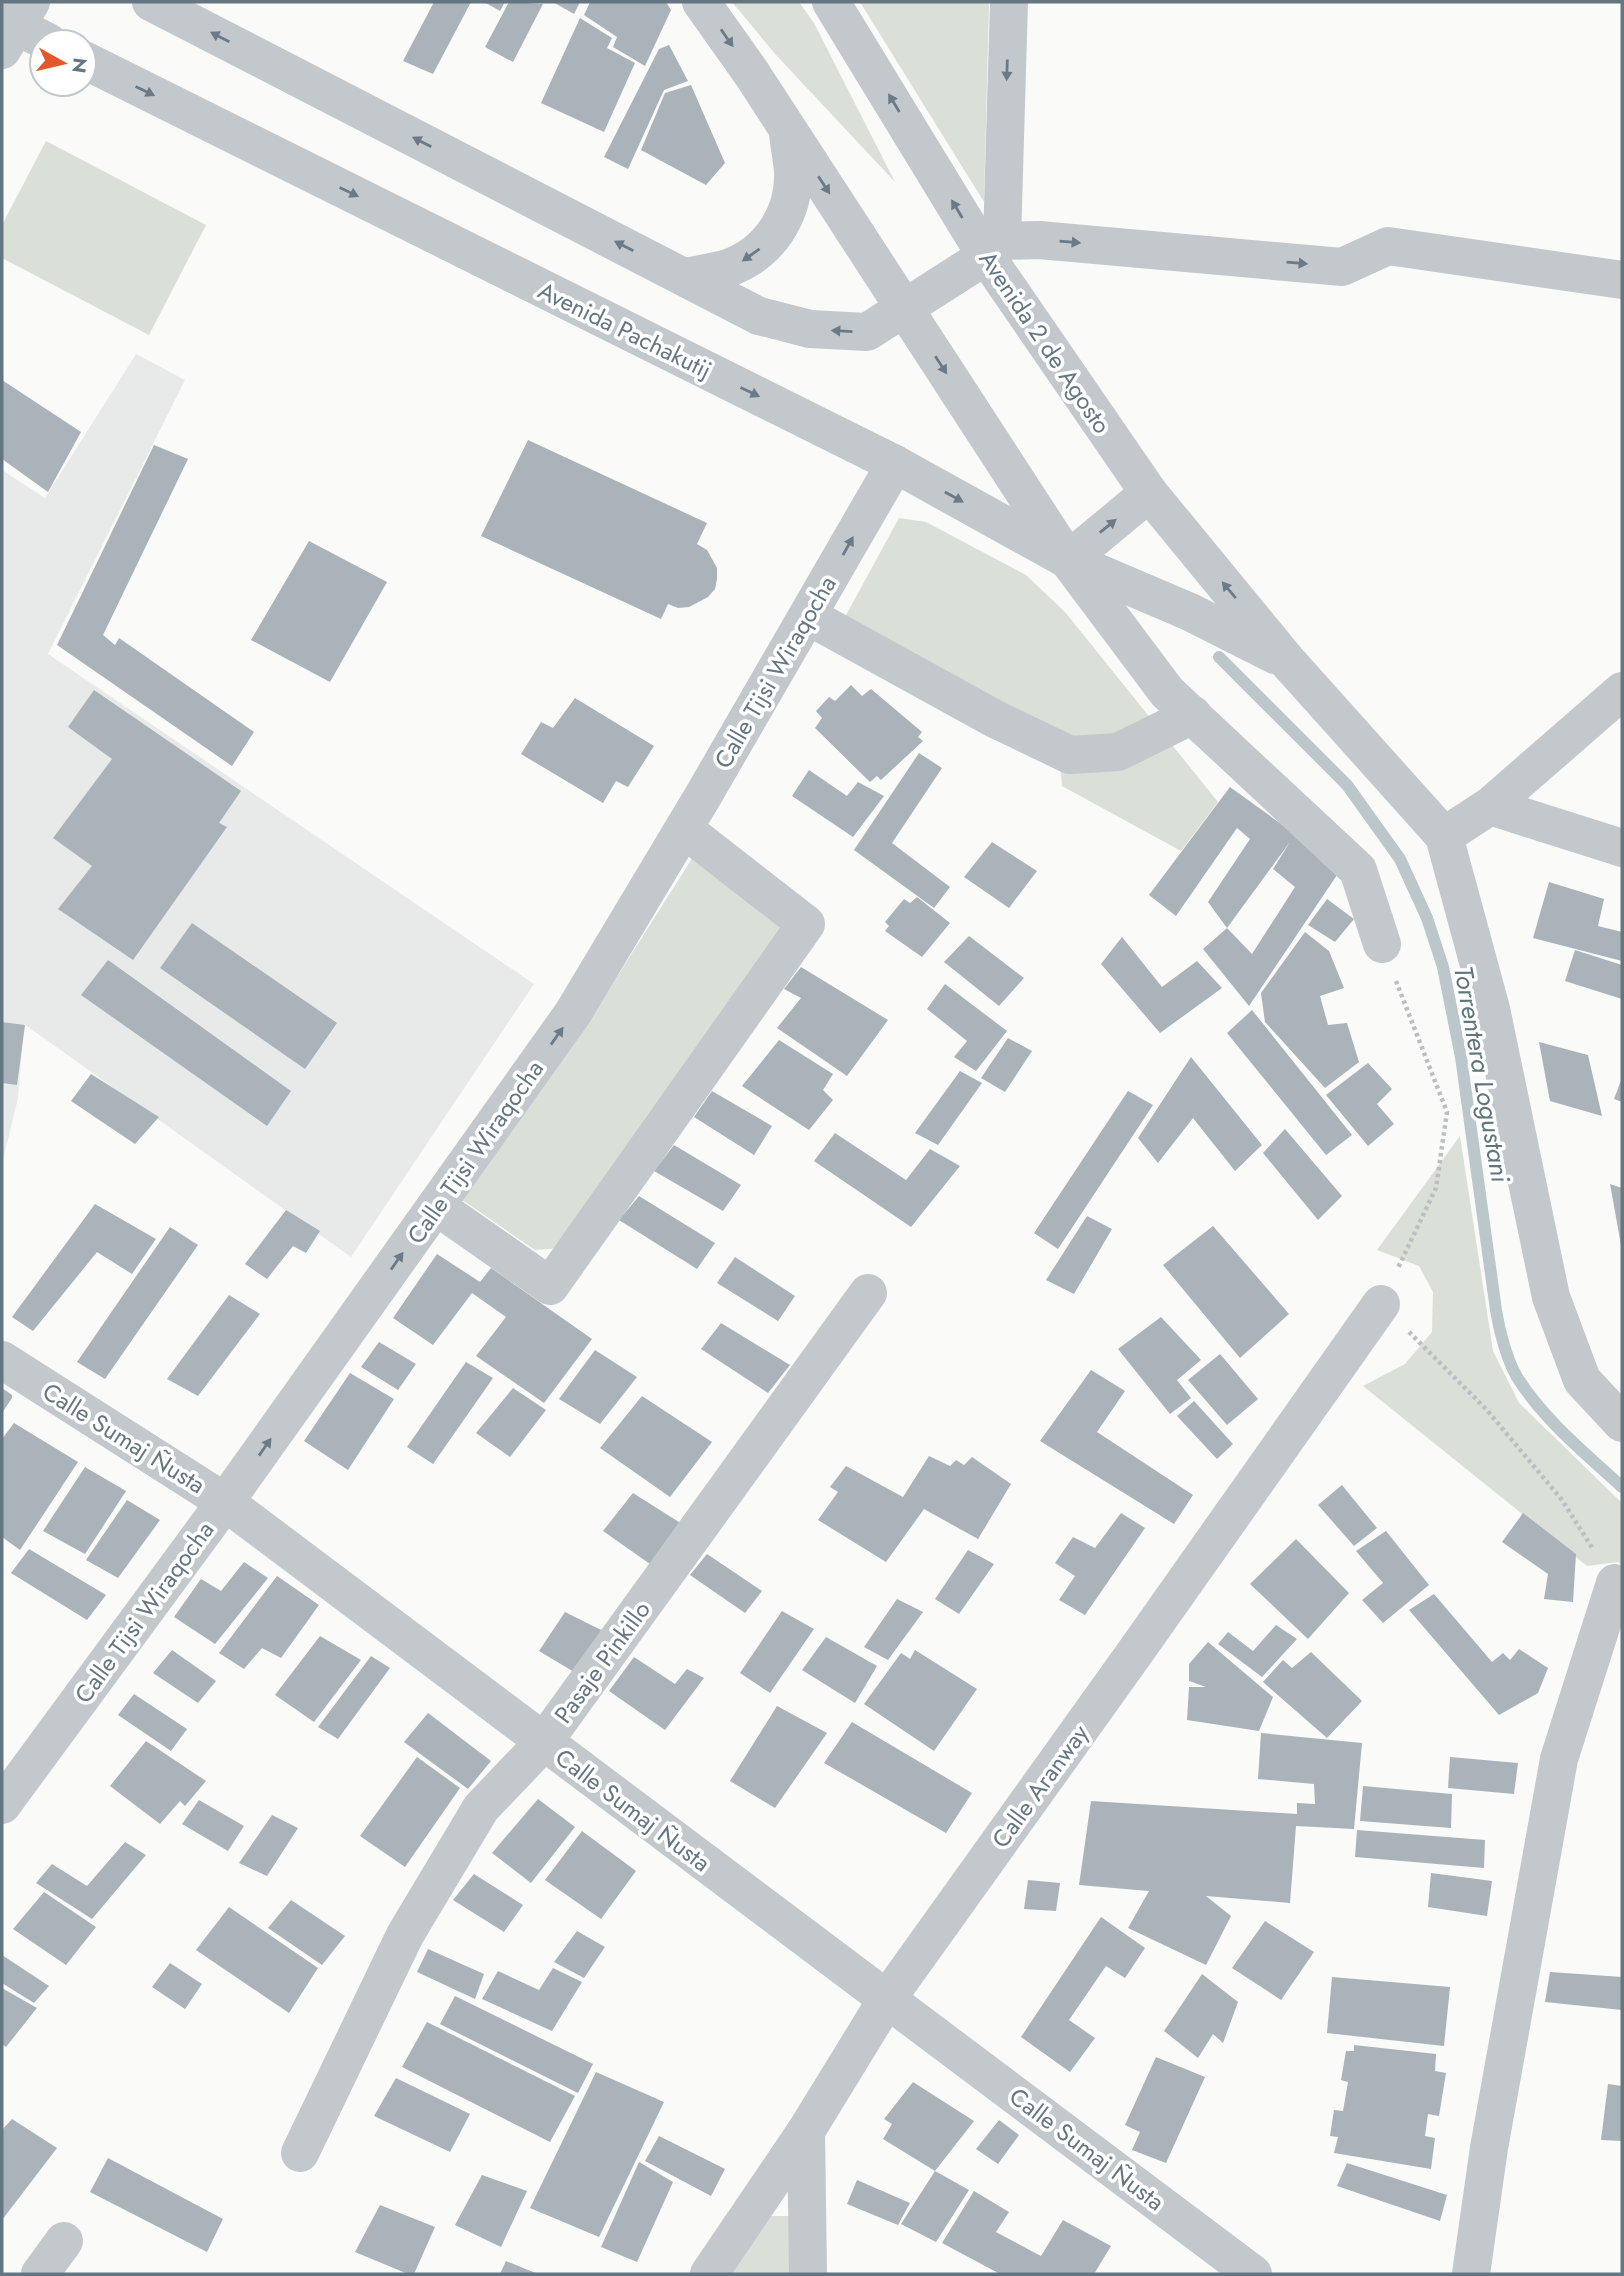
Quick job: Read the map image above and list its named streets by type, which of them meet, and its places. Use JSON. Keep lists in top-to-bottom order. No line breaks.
{"streets":{"street":["Avenida Pachakutij","Avenida 2 de Agosto","Calle Tijsi Wiraqocha","Calle Sumaj Ñusta","Pasaje Pinkillo","Calle Aranway"]},"crossings":[["Avenida Pachakutij","Avenida 2 de Agosto"],["Avenida Pachakutij","Calle Tijsi Wiraqocha"],["Calle Tijsi Wiraqocha","Calle Sumaj Ñusta"],["Calle Sumaj Ñusta","Pasaje Pinkillo"],["Calle Sumaj Ñusta","Calle Aranway"]],"one_way":["Calle Tijsi Wiraqocha"],"water":["Torrentera Logustani"],"north":"right"}
